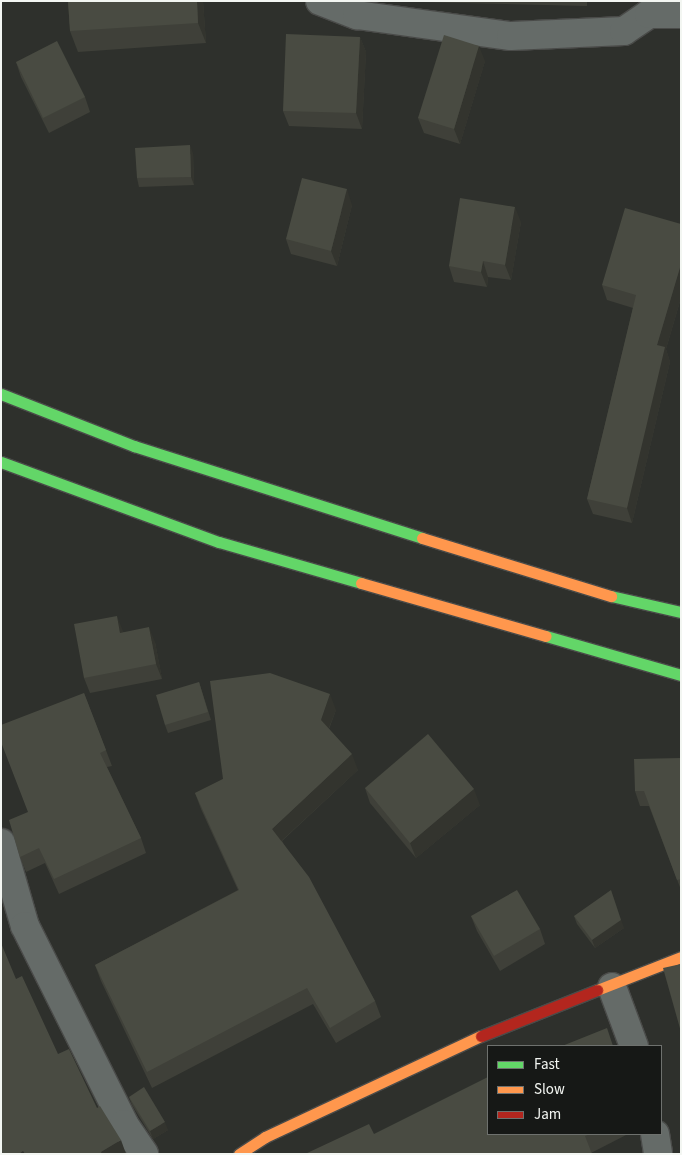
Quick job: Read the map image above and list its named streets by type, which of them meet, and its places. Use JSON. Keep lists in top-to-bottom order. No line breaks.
{"legend":["Fast","Slow","Jam"]}
